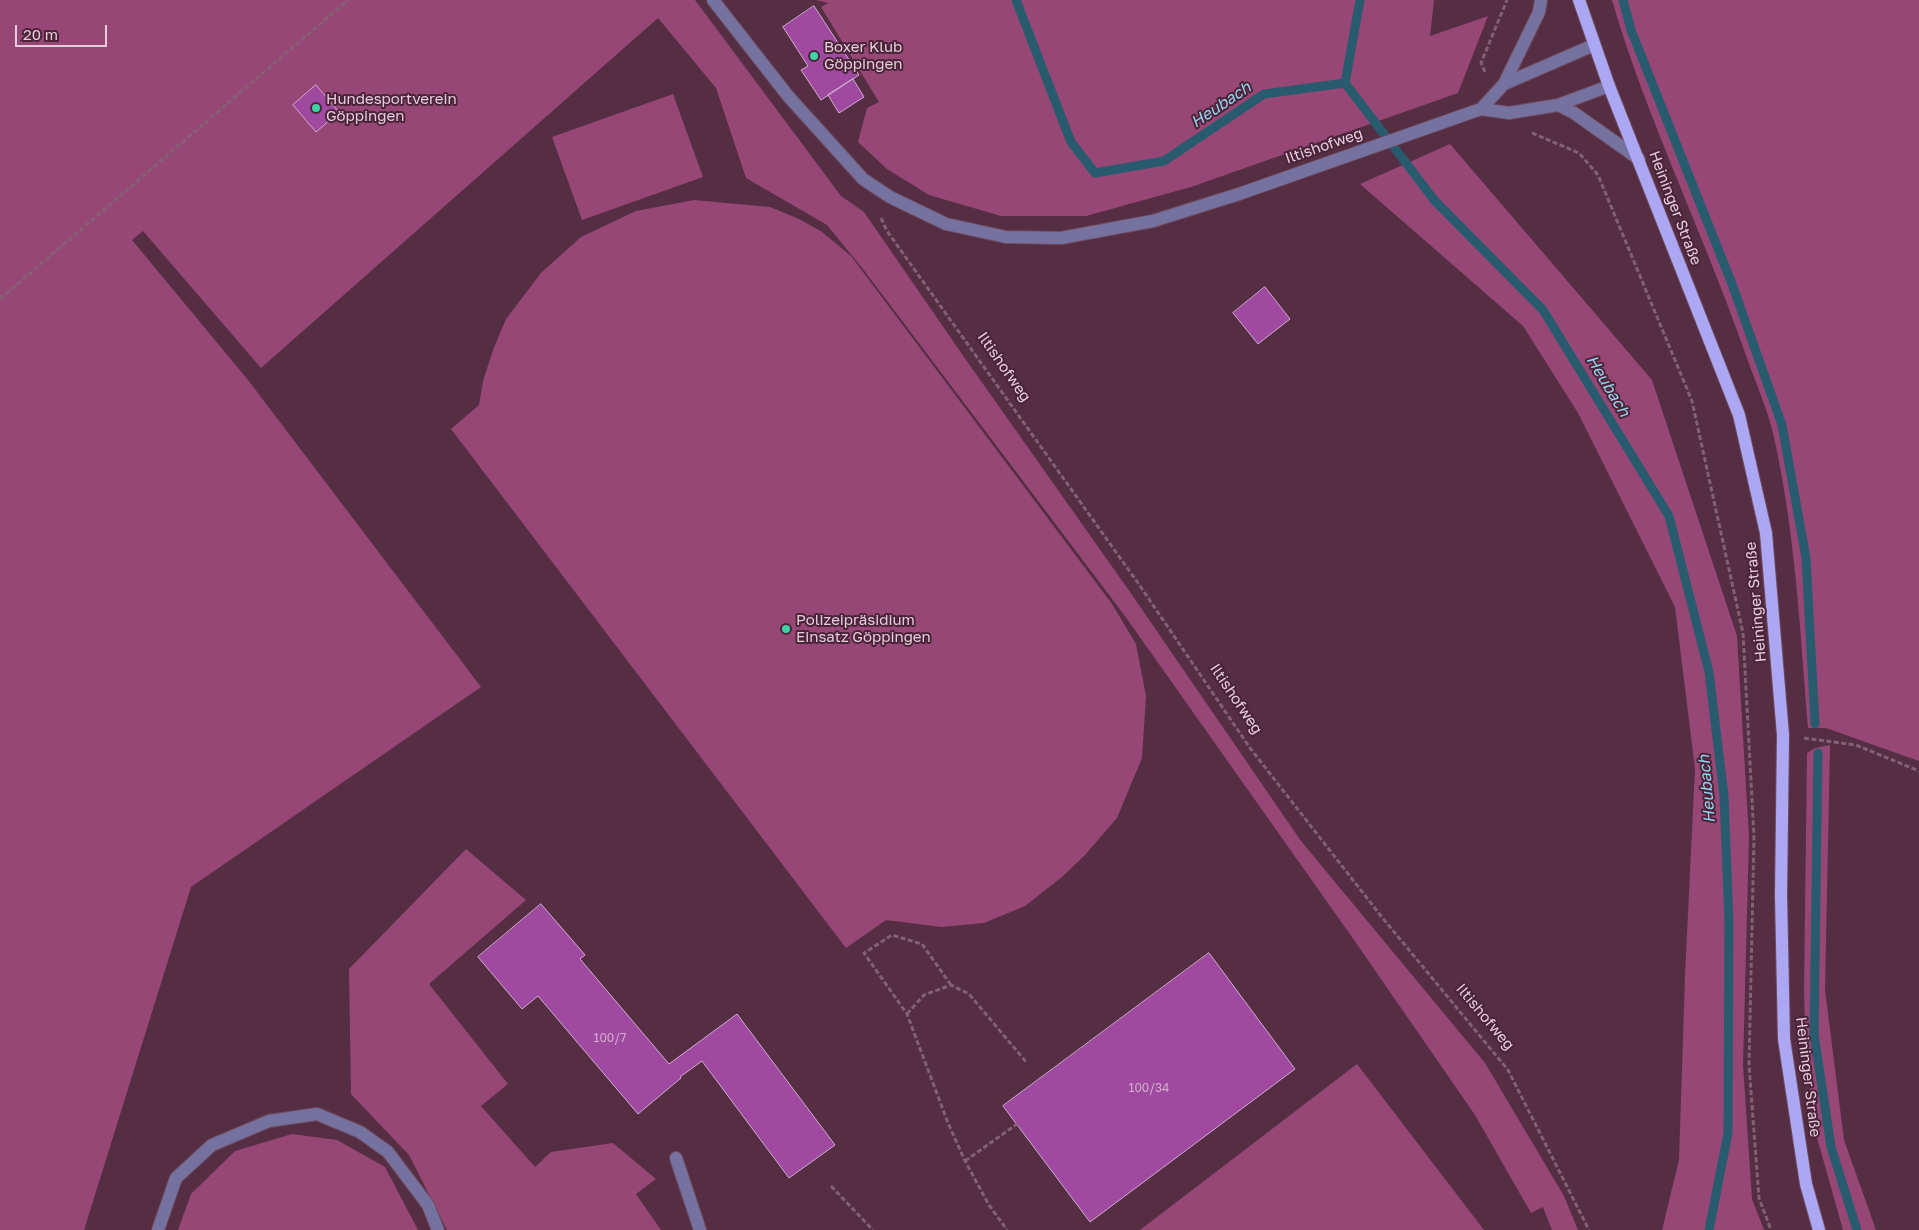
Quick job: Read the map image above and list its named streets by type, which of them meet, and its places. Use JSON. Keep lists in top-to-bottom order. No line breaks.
{"streets":{"main road":["Heininger Straße"],"street":["Iltishofweg"]},"crossings":[["Iltishofweg","Heininger Straße"]],"water":["Heubach"],"places":["Boxer Klub Göppingen","Hundesportverein Göppingen","Polizeipräsidium Einsatz Göppingen"],"house_numbers":["100/7","100/34"],"scale_bar":"20 m"}
